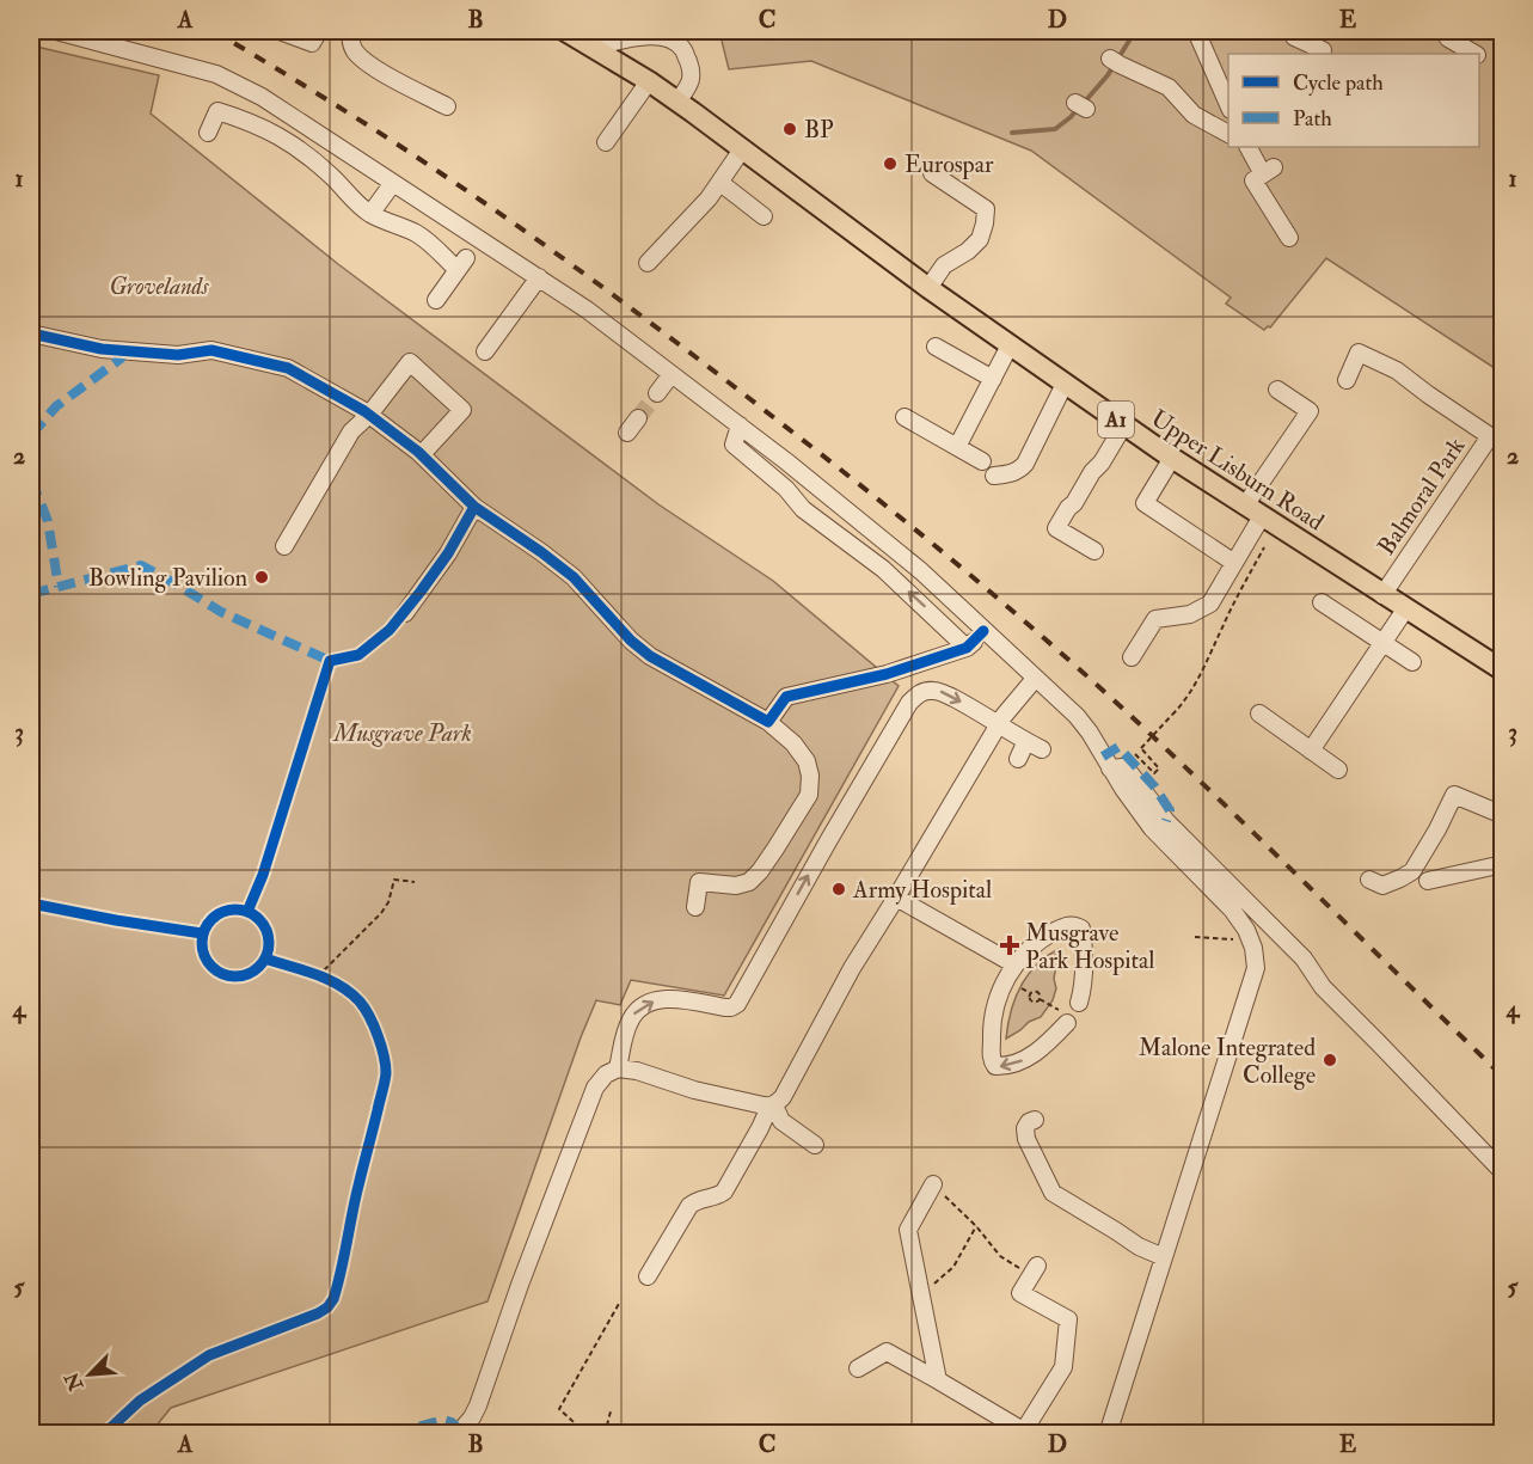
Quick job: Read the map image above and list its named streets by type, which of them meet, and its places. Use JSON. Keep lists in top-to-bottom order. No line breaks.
{"streets":{"main road":["A1","Upper Lisburn Road"],"street":["Balmoral Park"]},"crossings":[["A1","Upper Lisburn Road"],["Upper Lisburn Road","Balmoral Park"]],"parks":["Grovelands","Musgrave Park"],"places":{"other":["BP","Eurospar","Bowling Pavilion","Army Hospital","Malone Integrated College"],"health":["Musgrave Park Hospital"]},"legend":["Cycle path","Path"],"north":"bottom left","grid":{"columns":["A","B","C","D","E"],"rows":["1","2","3","4","5"]}}
